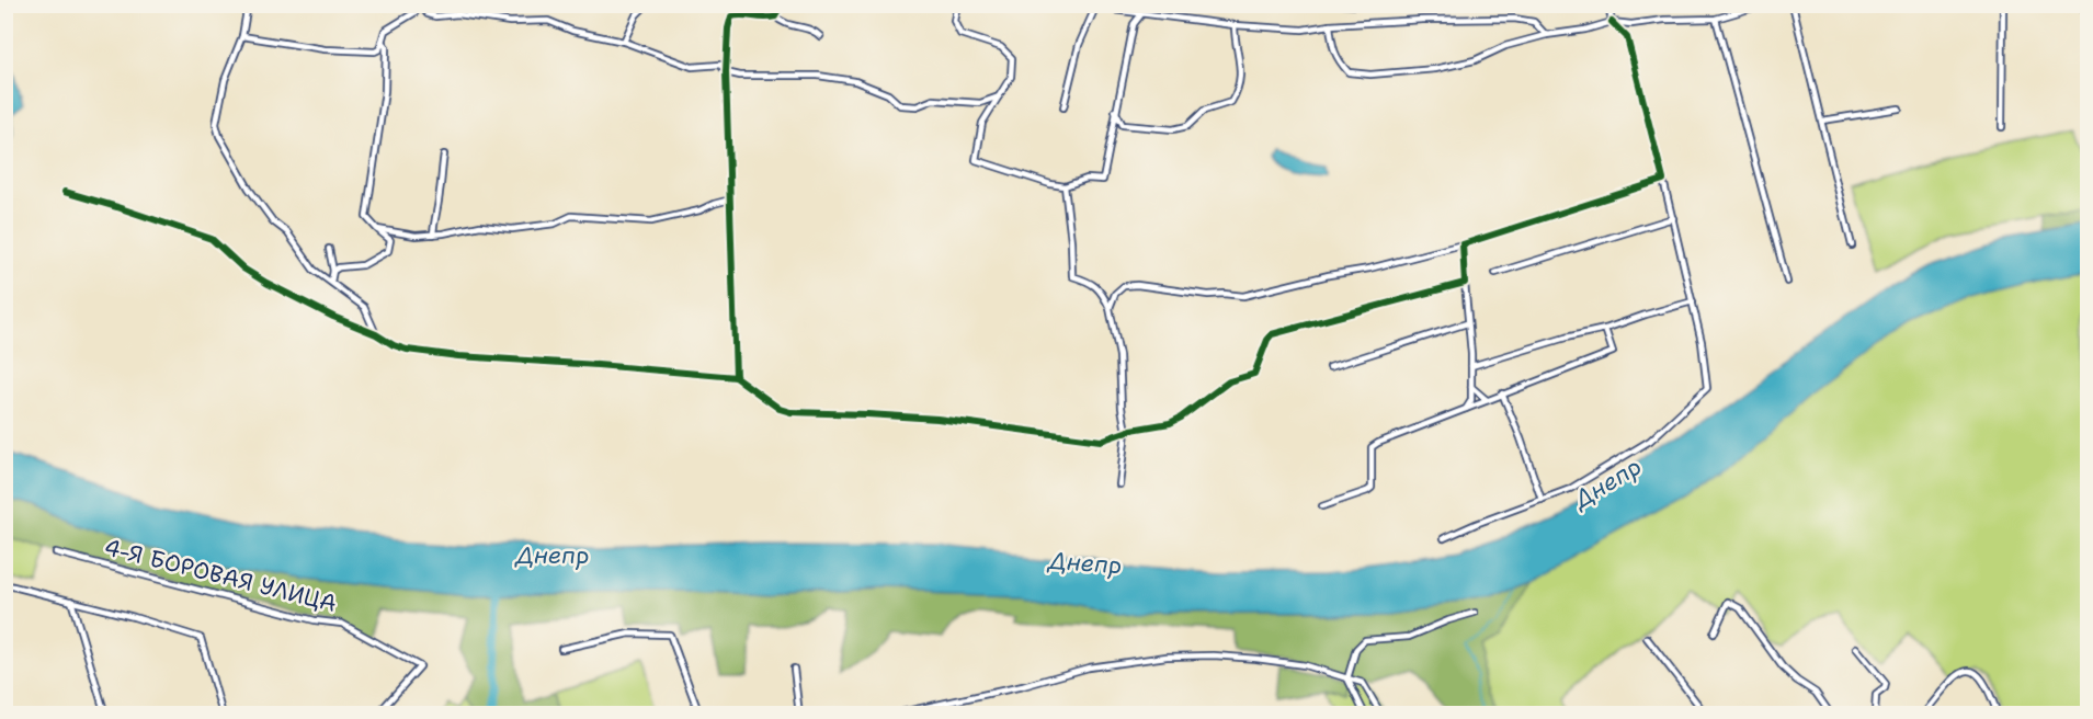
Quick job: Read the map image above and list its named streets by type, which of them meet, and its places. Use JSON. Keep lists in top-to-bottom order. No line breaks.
{"streets":{"street":["4-Я БОРОВАЯ УЛИЦА"]},"water":["Днепр"]}
